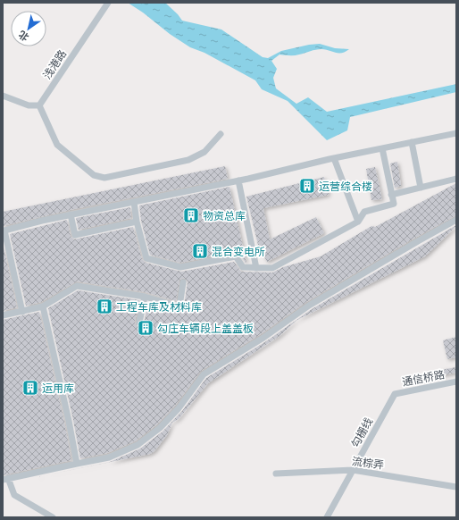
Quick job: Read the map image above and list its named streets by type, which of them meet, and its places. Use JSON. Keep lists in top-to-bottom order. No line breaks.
{"streets":{"street":["浅港路","通信桥路","勾栅线","流棕弄"]},"crossings":[["通信桥路","勾栅线"],["勾栅线","流棕弄"]],"places":{"building":["运营综合楼","物资总库","混合变电所","工程车库及材料库","勾庄车辆段上盖盖板","运用库"]},"north":"bottom left"}
